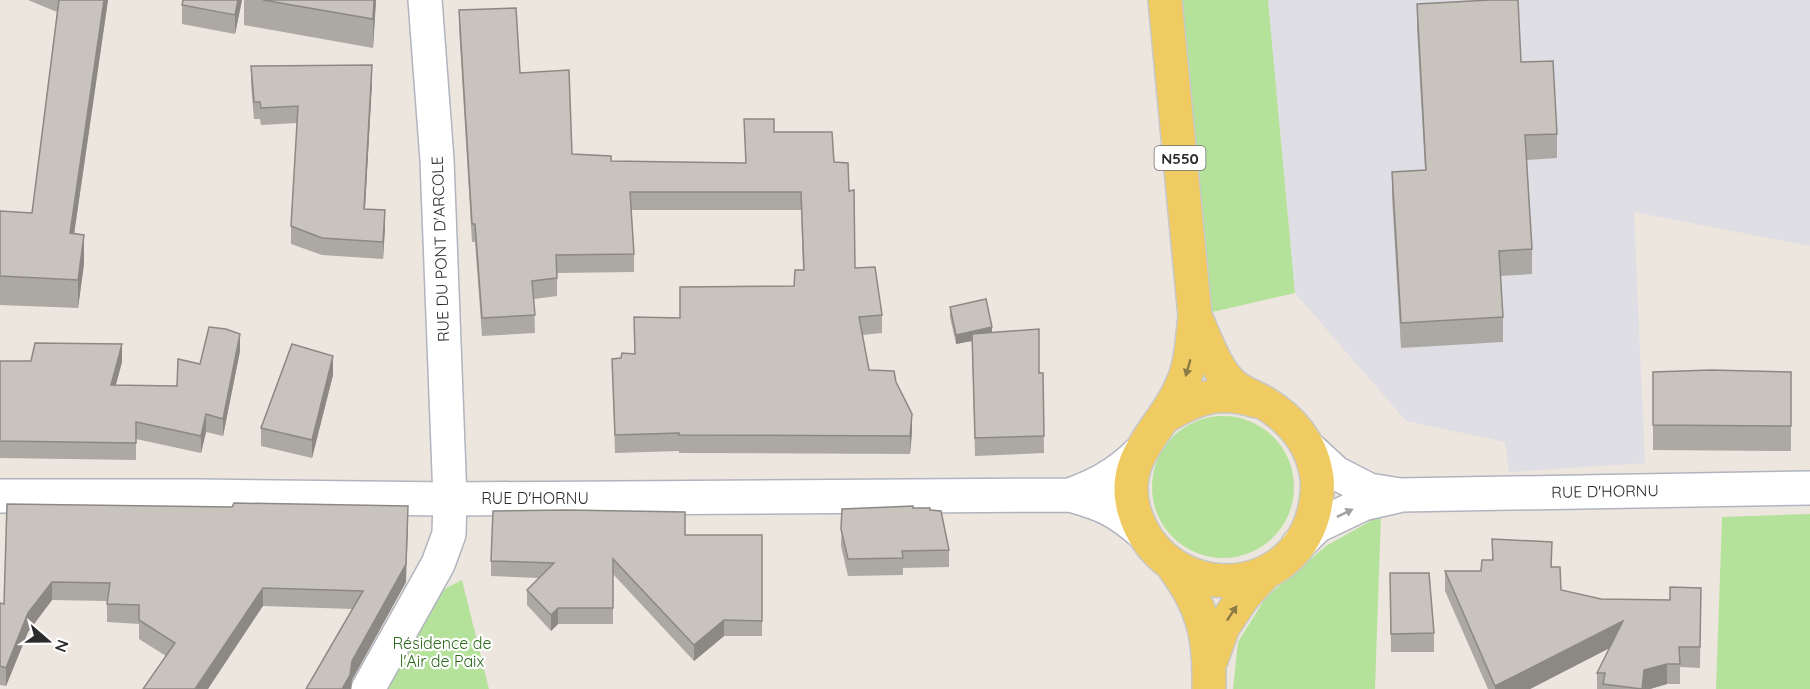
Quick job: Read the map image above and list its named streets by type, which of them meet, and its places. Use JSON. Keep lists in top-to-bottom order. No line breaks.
{"streets":{"main road":["N550"],"street":["RUE DU PONT D'ARCOLE","RUE D'HORNU"]},"crossings":[["RUE DU PONT D'ARCOLE","RUE D'HORNU"]],"parks":["Résidence de l'Air de Paix"],"north":"right"}
